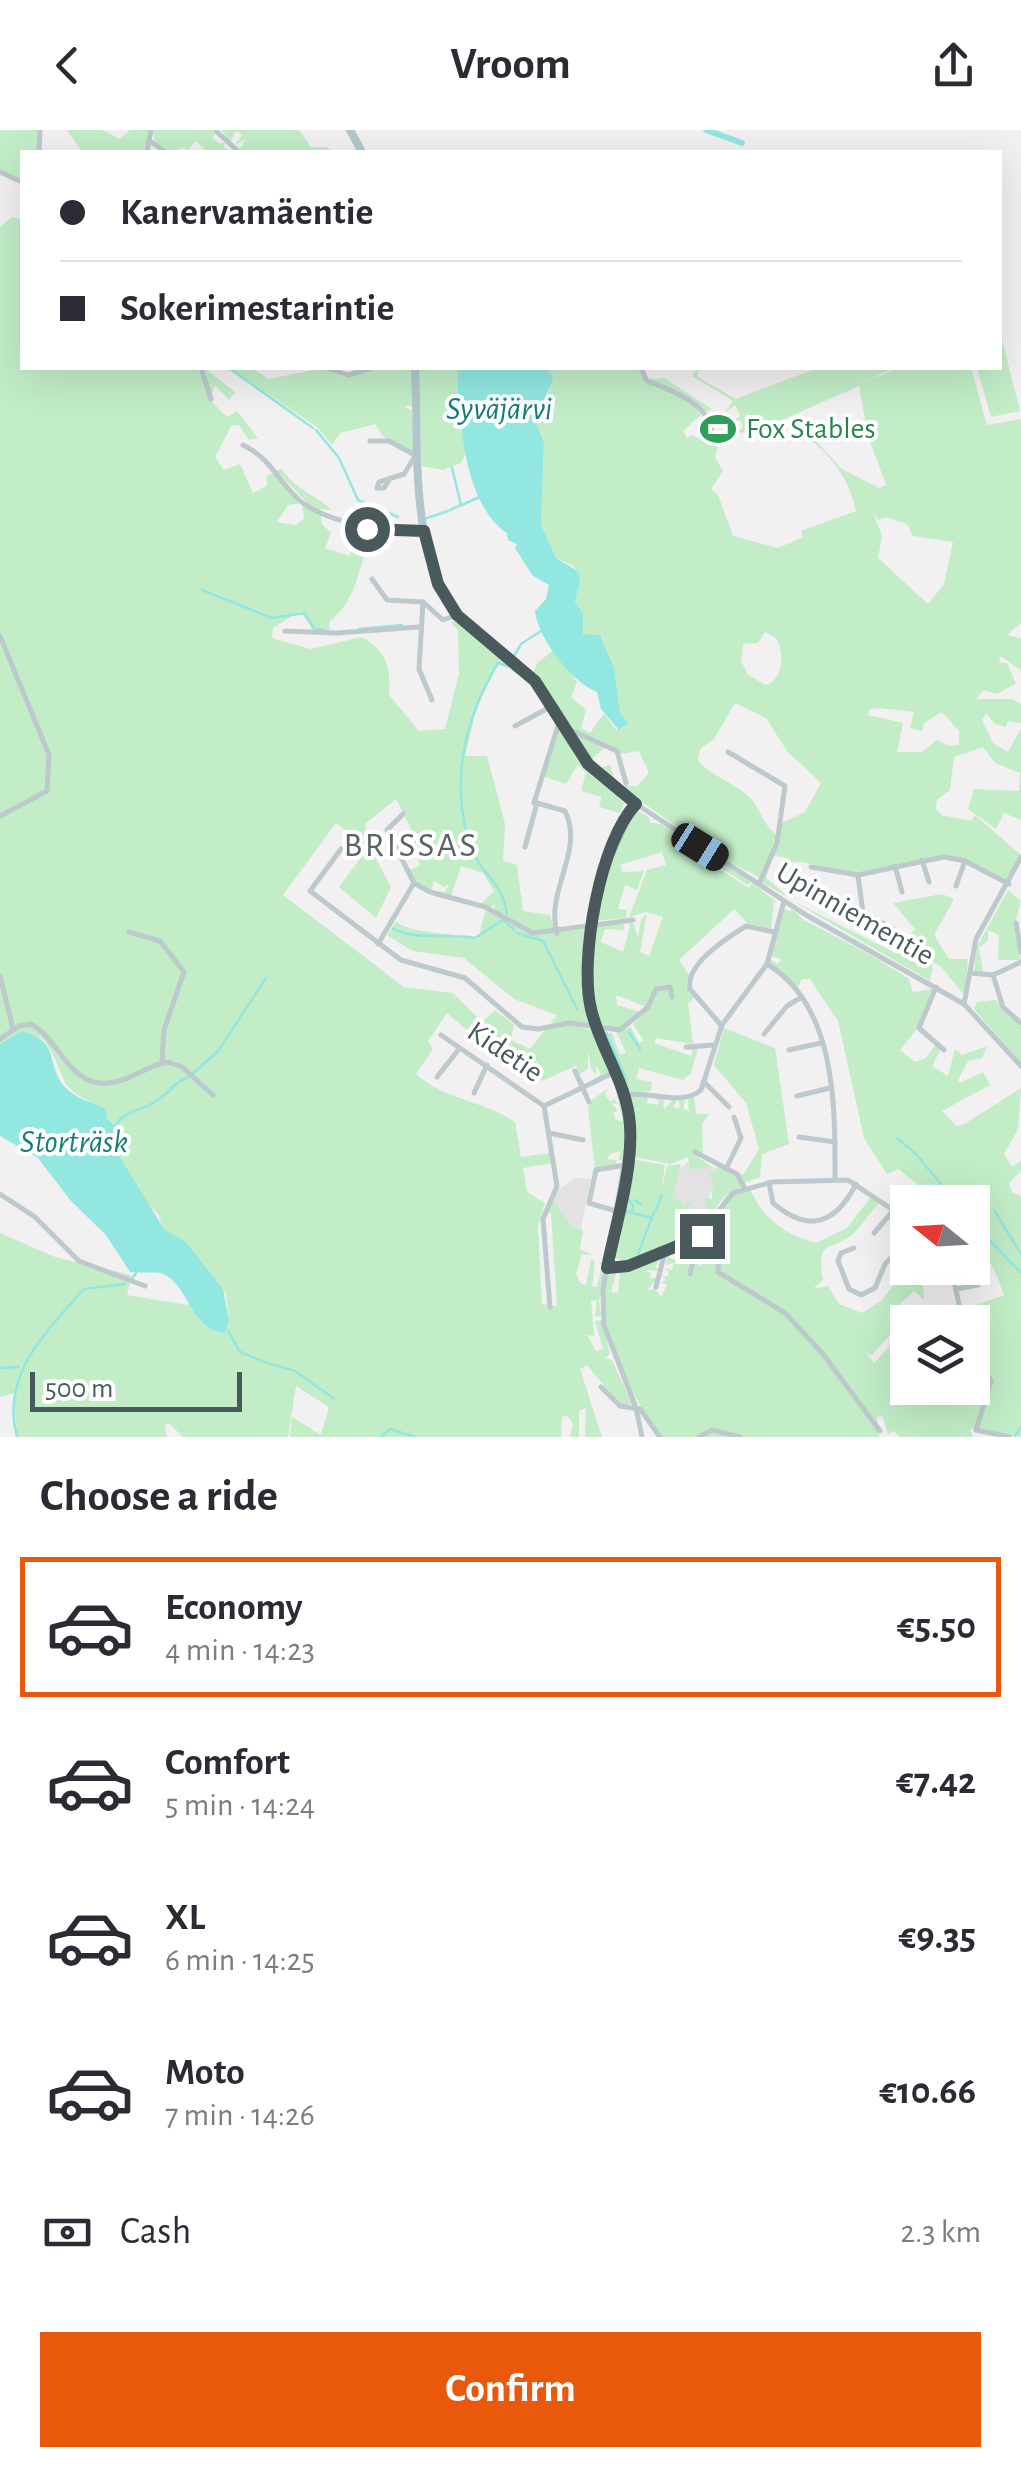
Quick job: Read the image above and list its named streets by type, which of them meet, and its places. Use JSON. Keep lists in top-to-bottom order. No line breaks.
{"streets":{"main road":["Upinniementie"],"street":["Kidetie"]},"districts":["BRISSAS"],"water":["Syväjärvi","Storträsk"],"places":{"sports":["Fox Stables"]},"scale_bar":"500 m","north":"left","page":{"header":"Vroom","banner":["Kanervamäentie","Sokerimestarintie"],"scale":"500 m","heading":"Choose a ride","list":[{"name":"Economy","note":"4 min · 14:23","value":"€5.50"},{"name":"Comfort","note":"5 min · 14:24","value":"€7.42"},{"name":"XL","note":"6 min · 14:25","value":"€9.35"},{"name":"Moto","note":"7 min · 14:26","value":"€10.66"}],"pay":["Cash","2.3 km"],"buttons":"Confirm"}}
